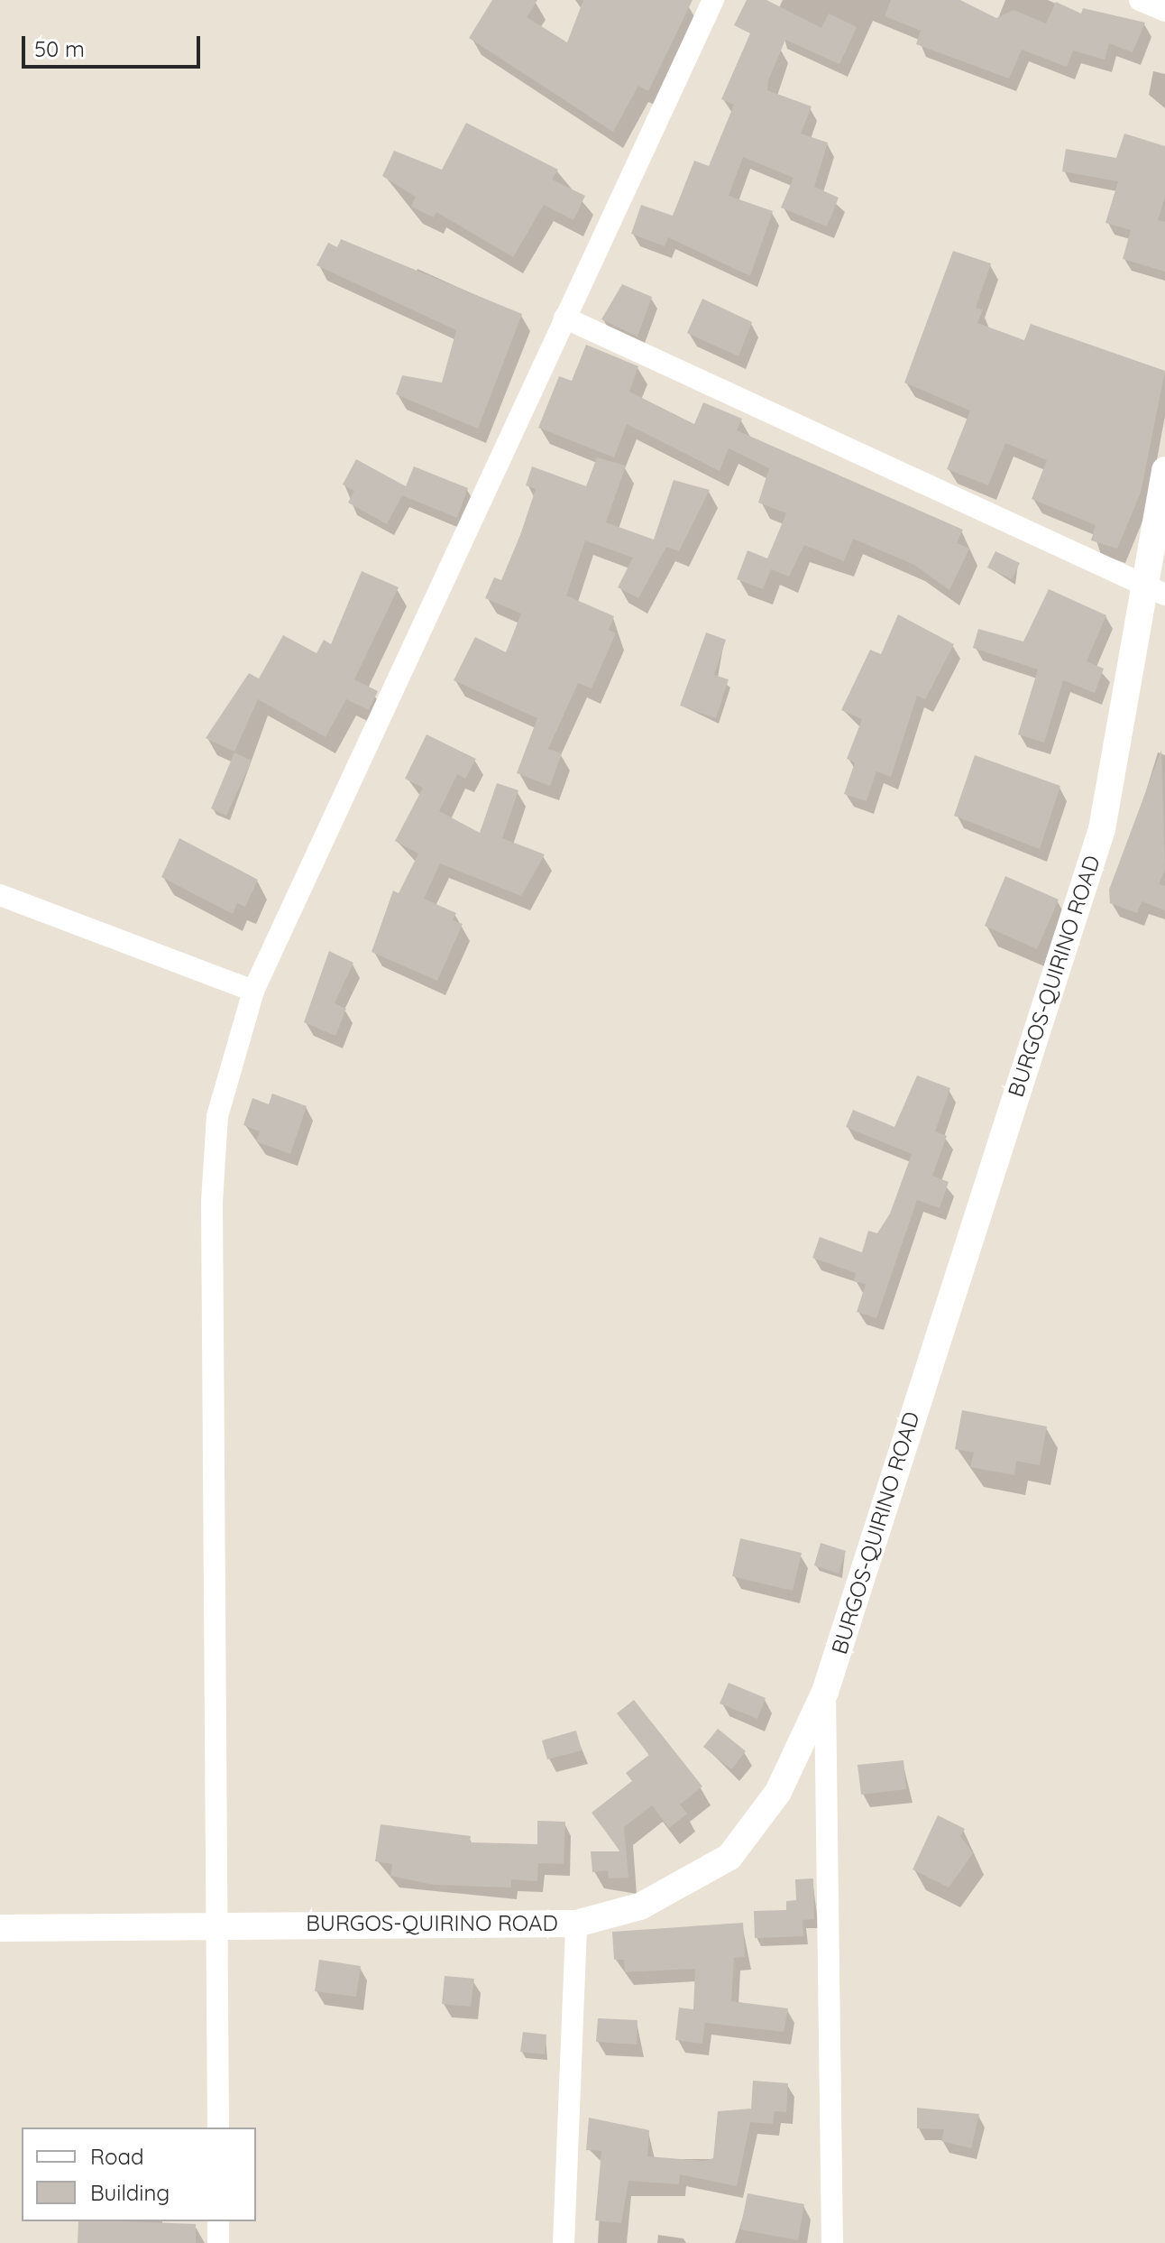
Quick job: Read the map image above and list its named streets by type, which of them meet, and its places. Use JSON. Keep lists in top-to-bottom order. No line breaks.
{"streets":{"street":["BURGOS-QUIRINO ROAD"]},"legend":["Road","Building"],"scale_bar":"50 m"}
